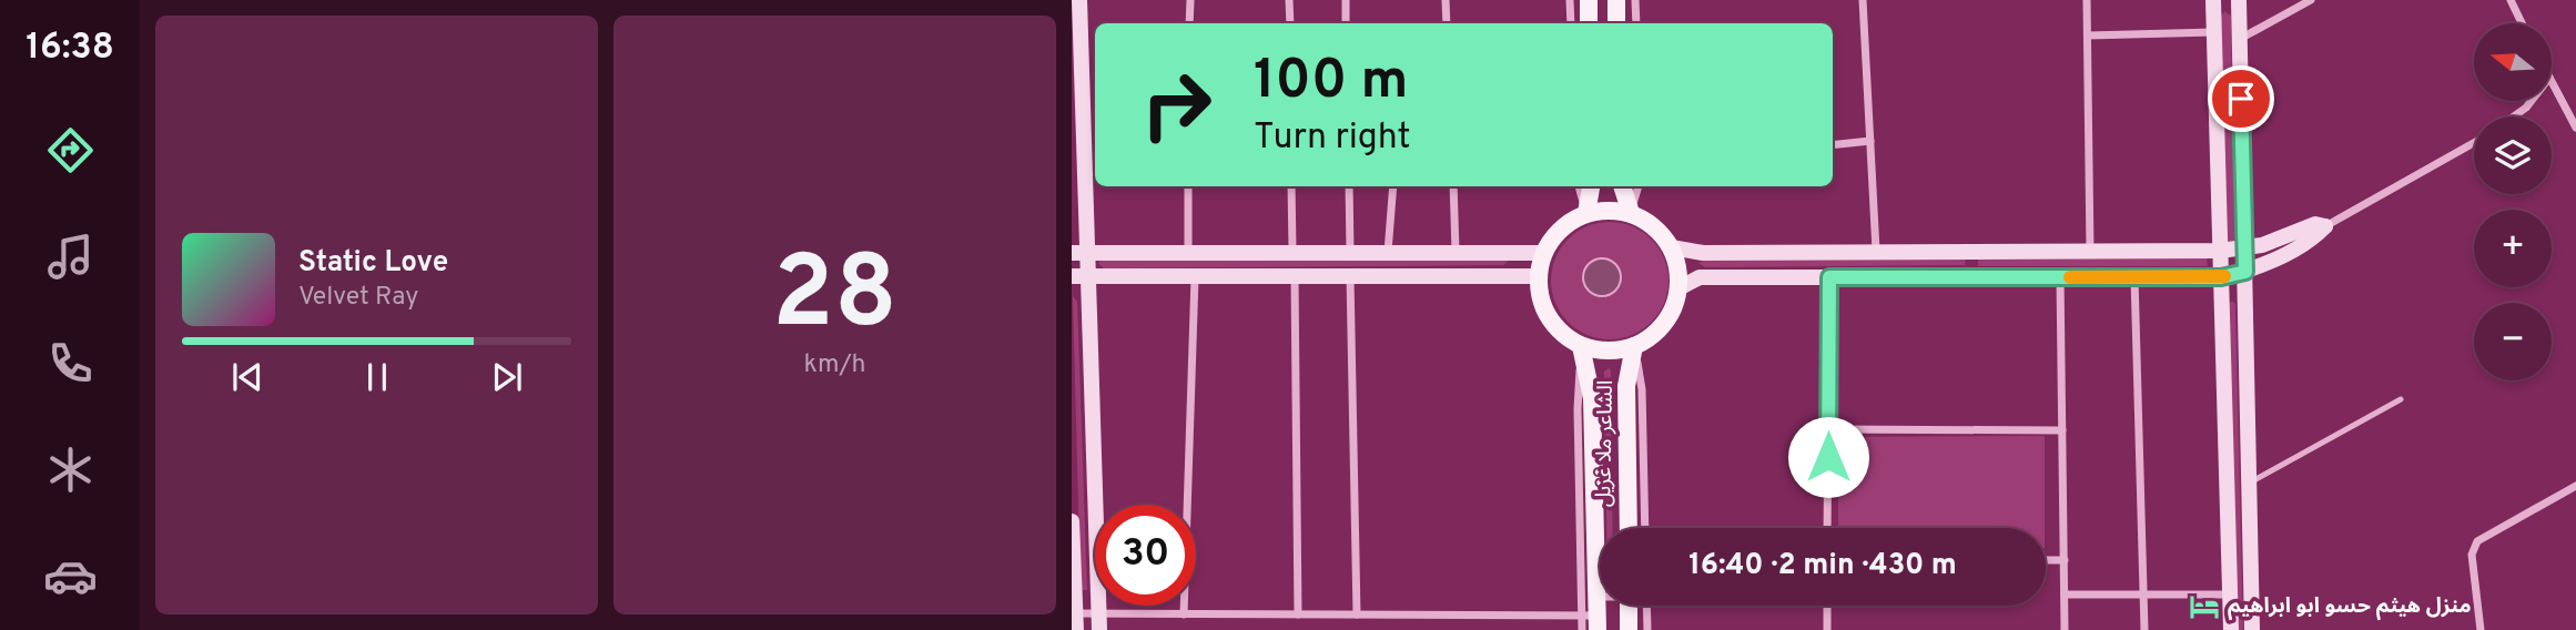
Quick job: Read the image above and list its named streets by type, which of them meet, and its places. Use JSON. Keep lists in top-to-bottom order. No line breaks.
{"streets":{"main road":["الشاعر ملا غزيل"]},"places":{"hotel":["منزل هيثم حسو ابو ابراهيم"]},"north":"left","page":{"tabs":"16:38","tile":["28","km/h"],"map_buttons":["+","−"],"turn":["100 m","Turn right"],"song":["Static Love","Velvet Ray"],"limit":"30","trip":"16:40 · 2 min · 430 m"}}
